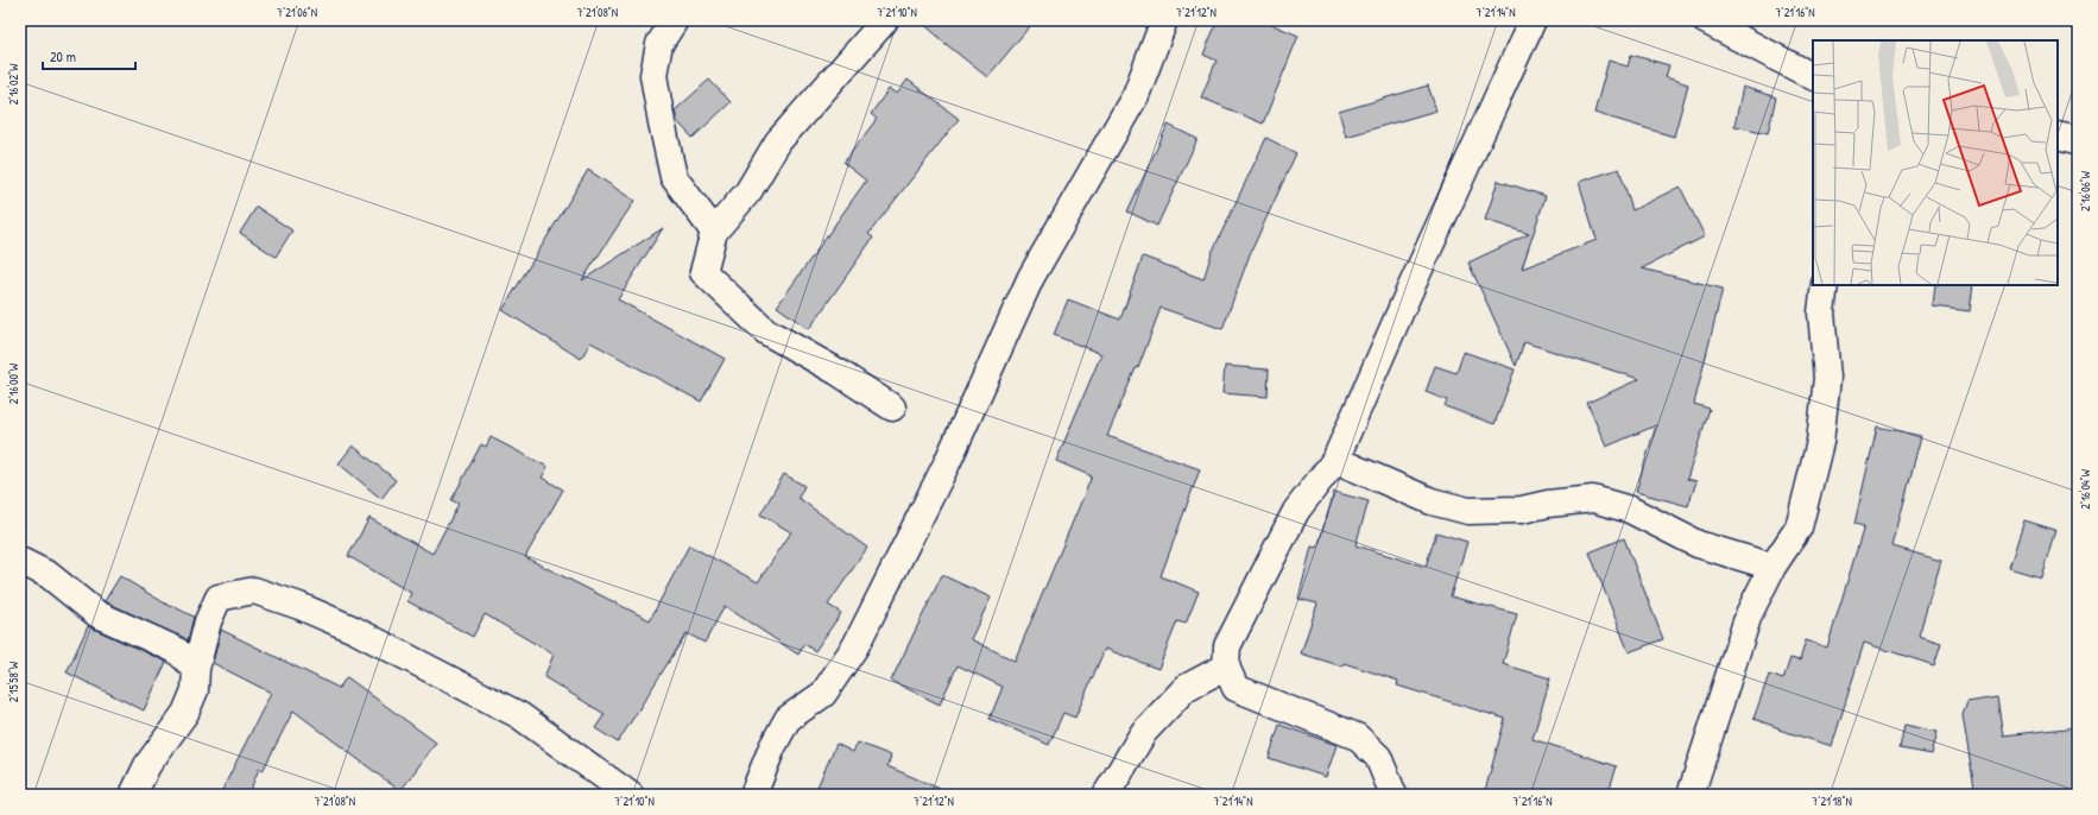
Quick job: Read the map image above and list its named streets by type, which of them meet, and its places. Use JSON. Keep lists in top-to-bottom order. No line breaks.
{"scale_bar":"20 m","coordinates":["7°21'06\"N","7°21'08\"N","7°21'10\"N","7°21'12\"N","7°21'14\"N","7°21'16\"N","2°16'02\"W","2°16'06\"W","2°16'00\"W","2°16'04\"W","2°15'58\"W","7°21'18\"N"]}
